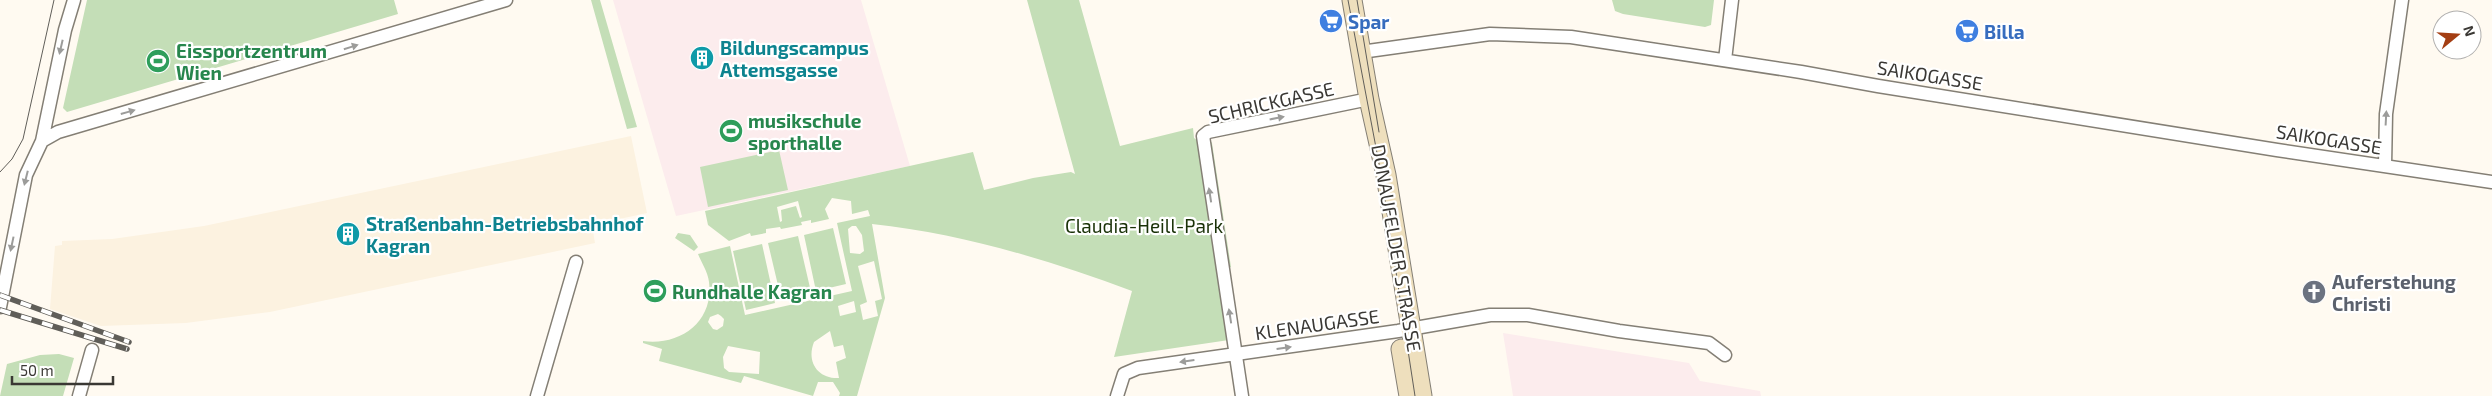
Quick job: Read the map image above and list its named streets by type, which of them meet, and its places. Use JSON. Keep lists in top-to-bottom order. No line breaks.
{"streets":{"main road":["DONAUFELDER STRASSE"],"street":["SAIKOGASSE","SCHRICKGASSE","KLENAUGASSE"]},"crossings":[["SAIKOGASSE","DONAUFELDER STRASSE"],["SCHRICKGASSE","DONAUFELDER STRASSE"],["SCHRICKGASSE","KLENAUGASSE"],["DONAUFELDER STRASSE","KLENAUGASSE"]],"parks":["Claudia-Heill-Park"],"places":{"supermarket":["Spar","Billa"],"building":["Bildungscampus Attemsgasse","Straßenbahn-Betriebsbahnhof Kagran"],"sports":["Eissportzentrum Wien","musikschule sporthalle","Rundhalle Kagran"],"church":["Auferstehung Christi"]},"scale_bar":"50 m","north":"right"}
